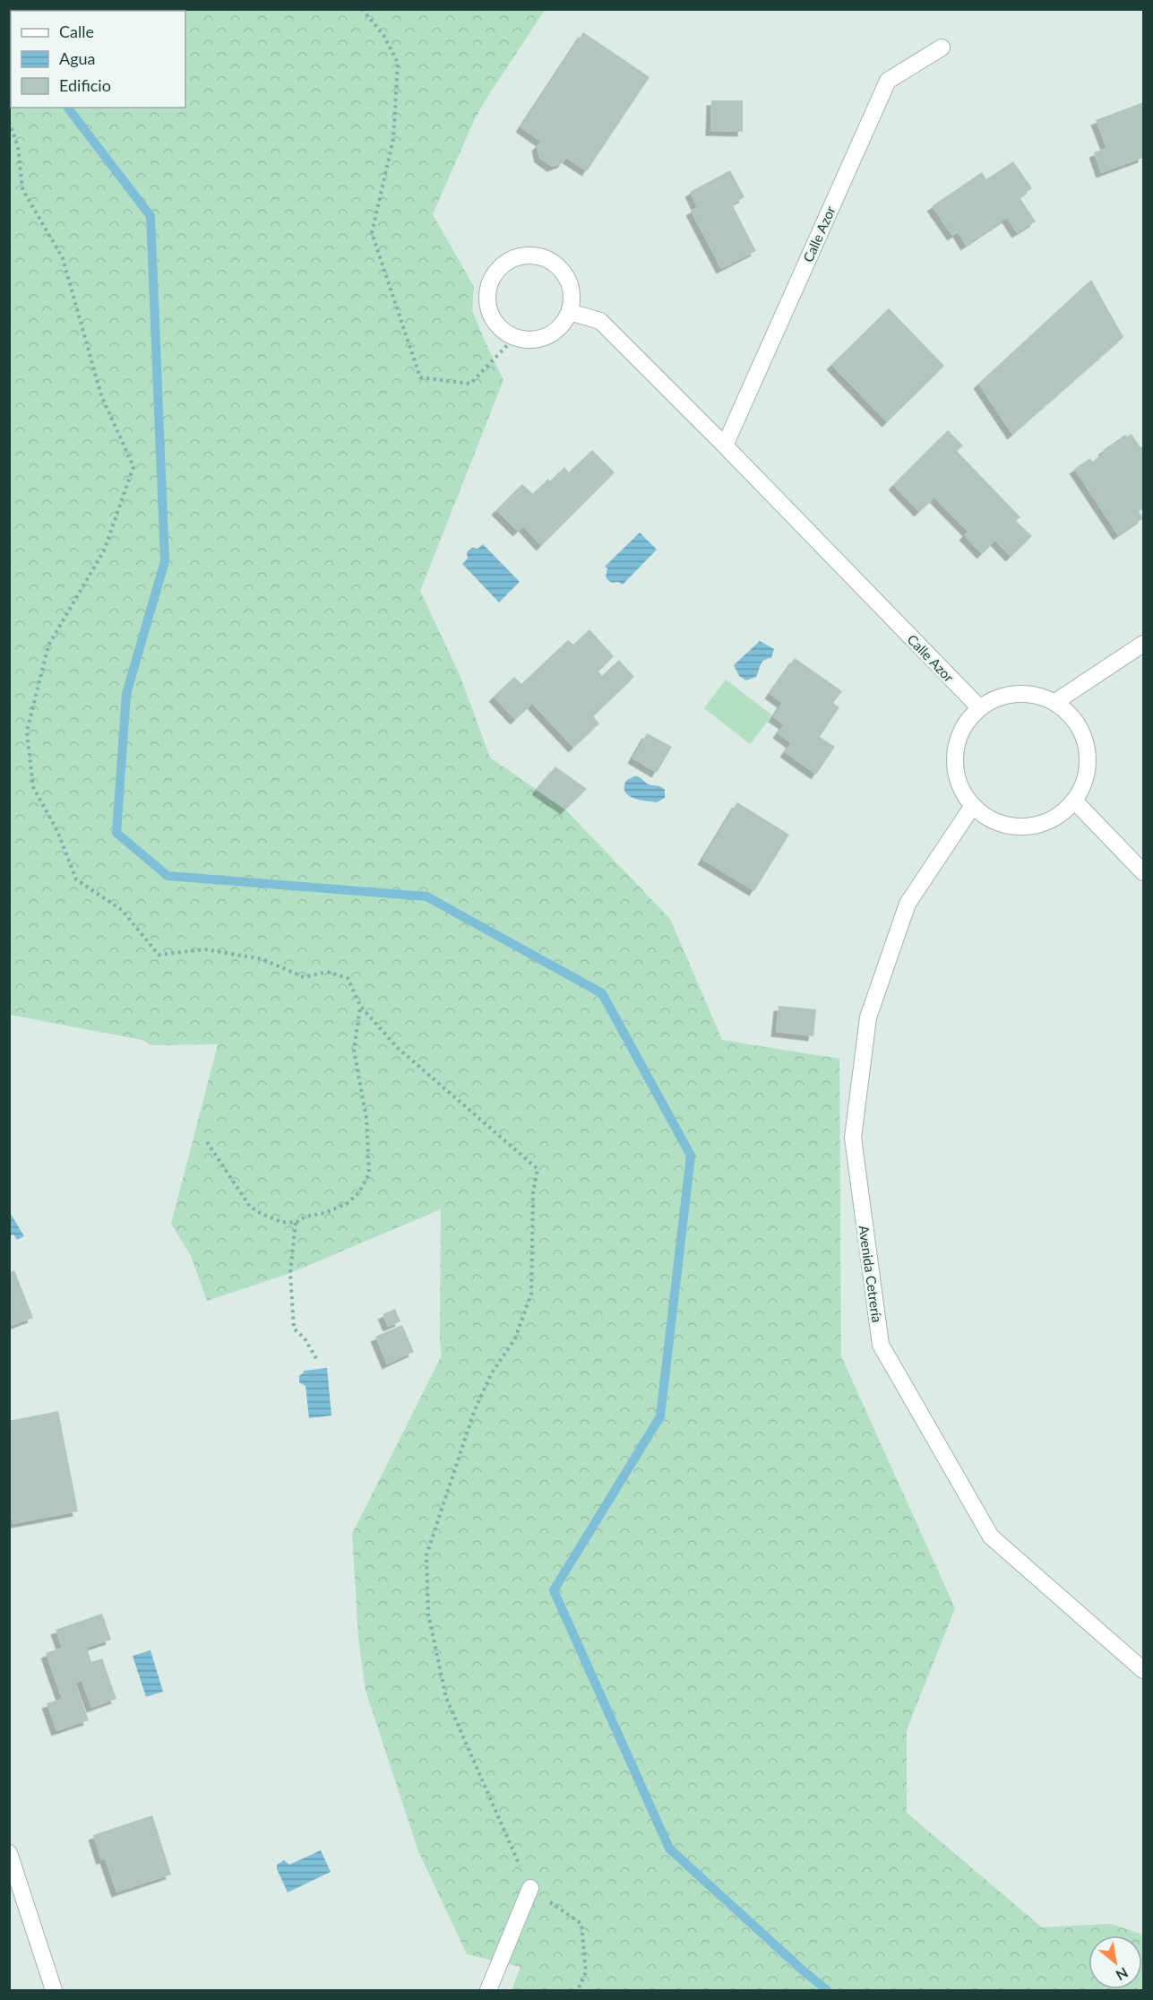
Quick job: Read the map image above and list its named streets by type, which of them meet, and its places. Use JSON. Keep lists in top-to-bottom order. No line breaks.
{"streets":{"street":["Calle Azor","Avenida Cetrería"]},"crossings":[["Calle Azor","Avenida Cetrería"]],"legend":["Calle","Agua","Edificio"],"north":"bottom right"}
